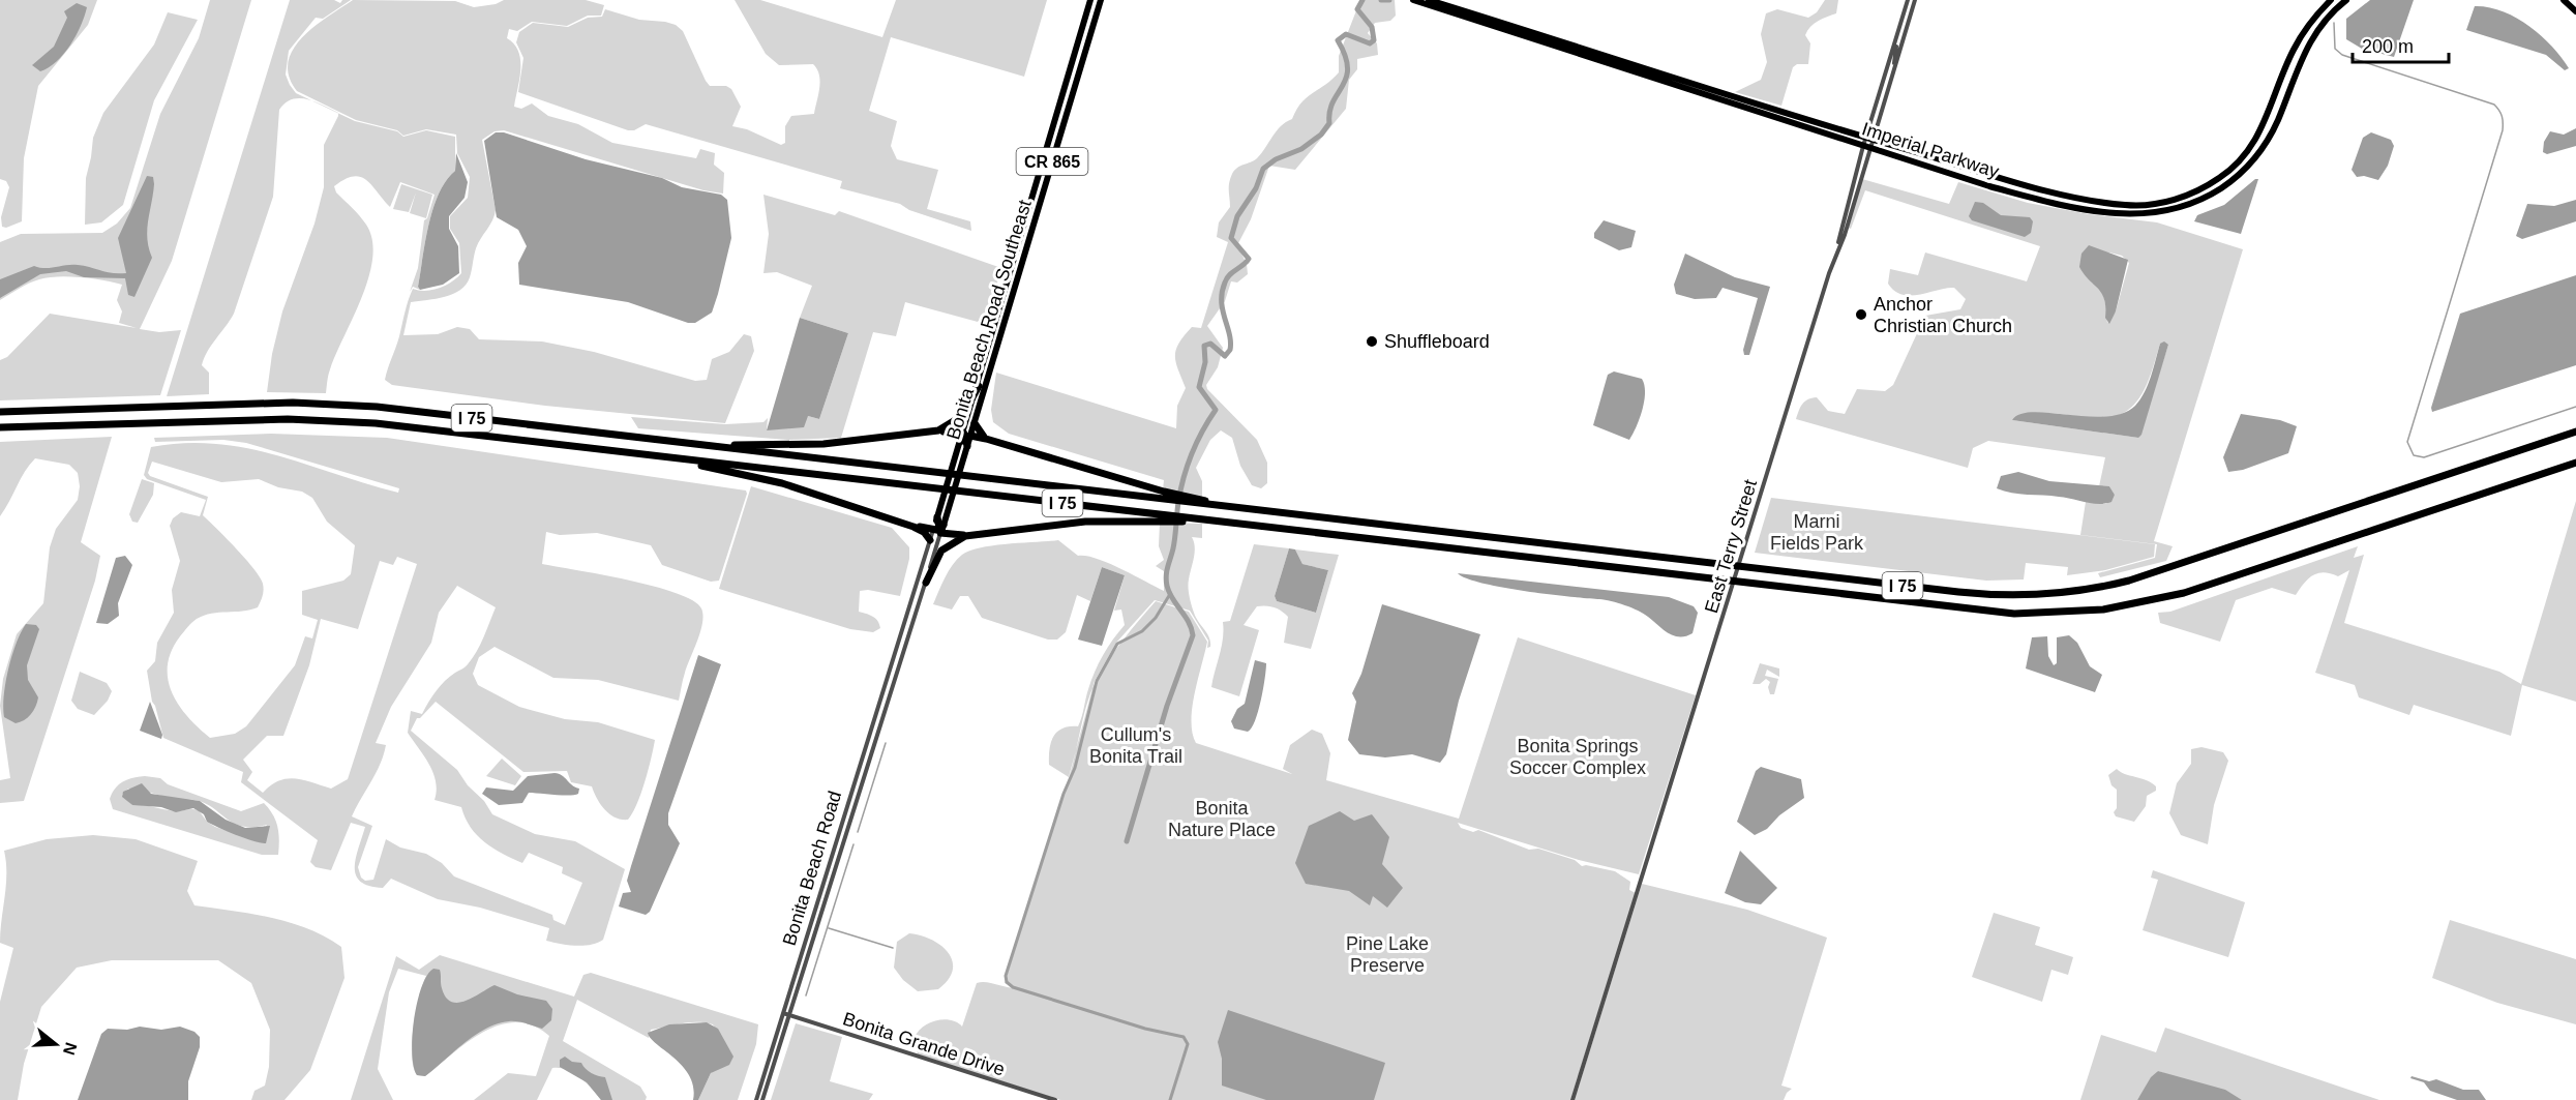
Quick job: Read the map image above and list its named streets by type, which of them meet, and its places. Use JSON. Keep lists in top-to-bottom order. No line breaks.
{"streets":{"highway":["I 75"],"main road":["Imperial Parkway","CR 865","Bonita Beach Road Southeast"],"street":["East Terry Street","Bonita Beach Road","Bonita Grande Drive"]},"crossings":[["Imperial Parkway","East Terry Street"],["Bonita Beach Road Southeast","Bonita Beach Road"],["Bonita Beach Road","Bonita Grande Drive"]],"parks":["Marni Fields Park","Cullum's Bonita Trail","Bonita Springs Soccer Complex","Bonita Nature Place","Pine Lake Preserve"],"places":["Anchor Christian Church","Shuffleboard"],"scale_bar":"200 m","north":"right"}
